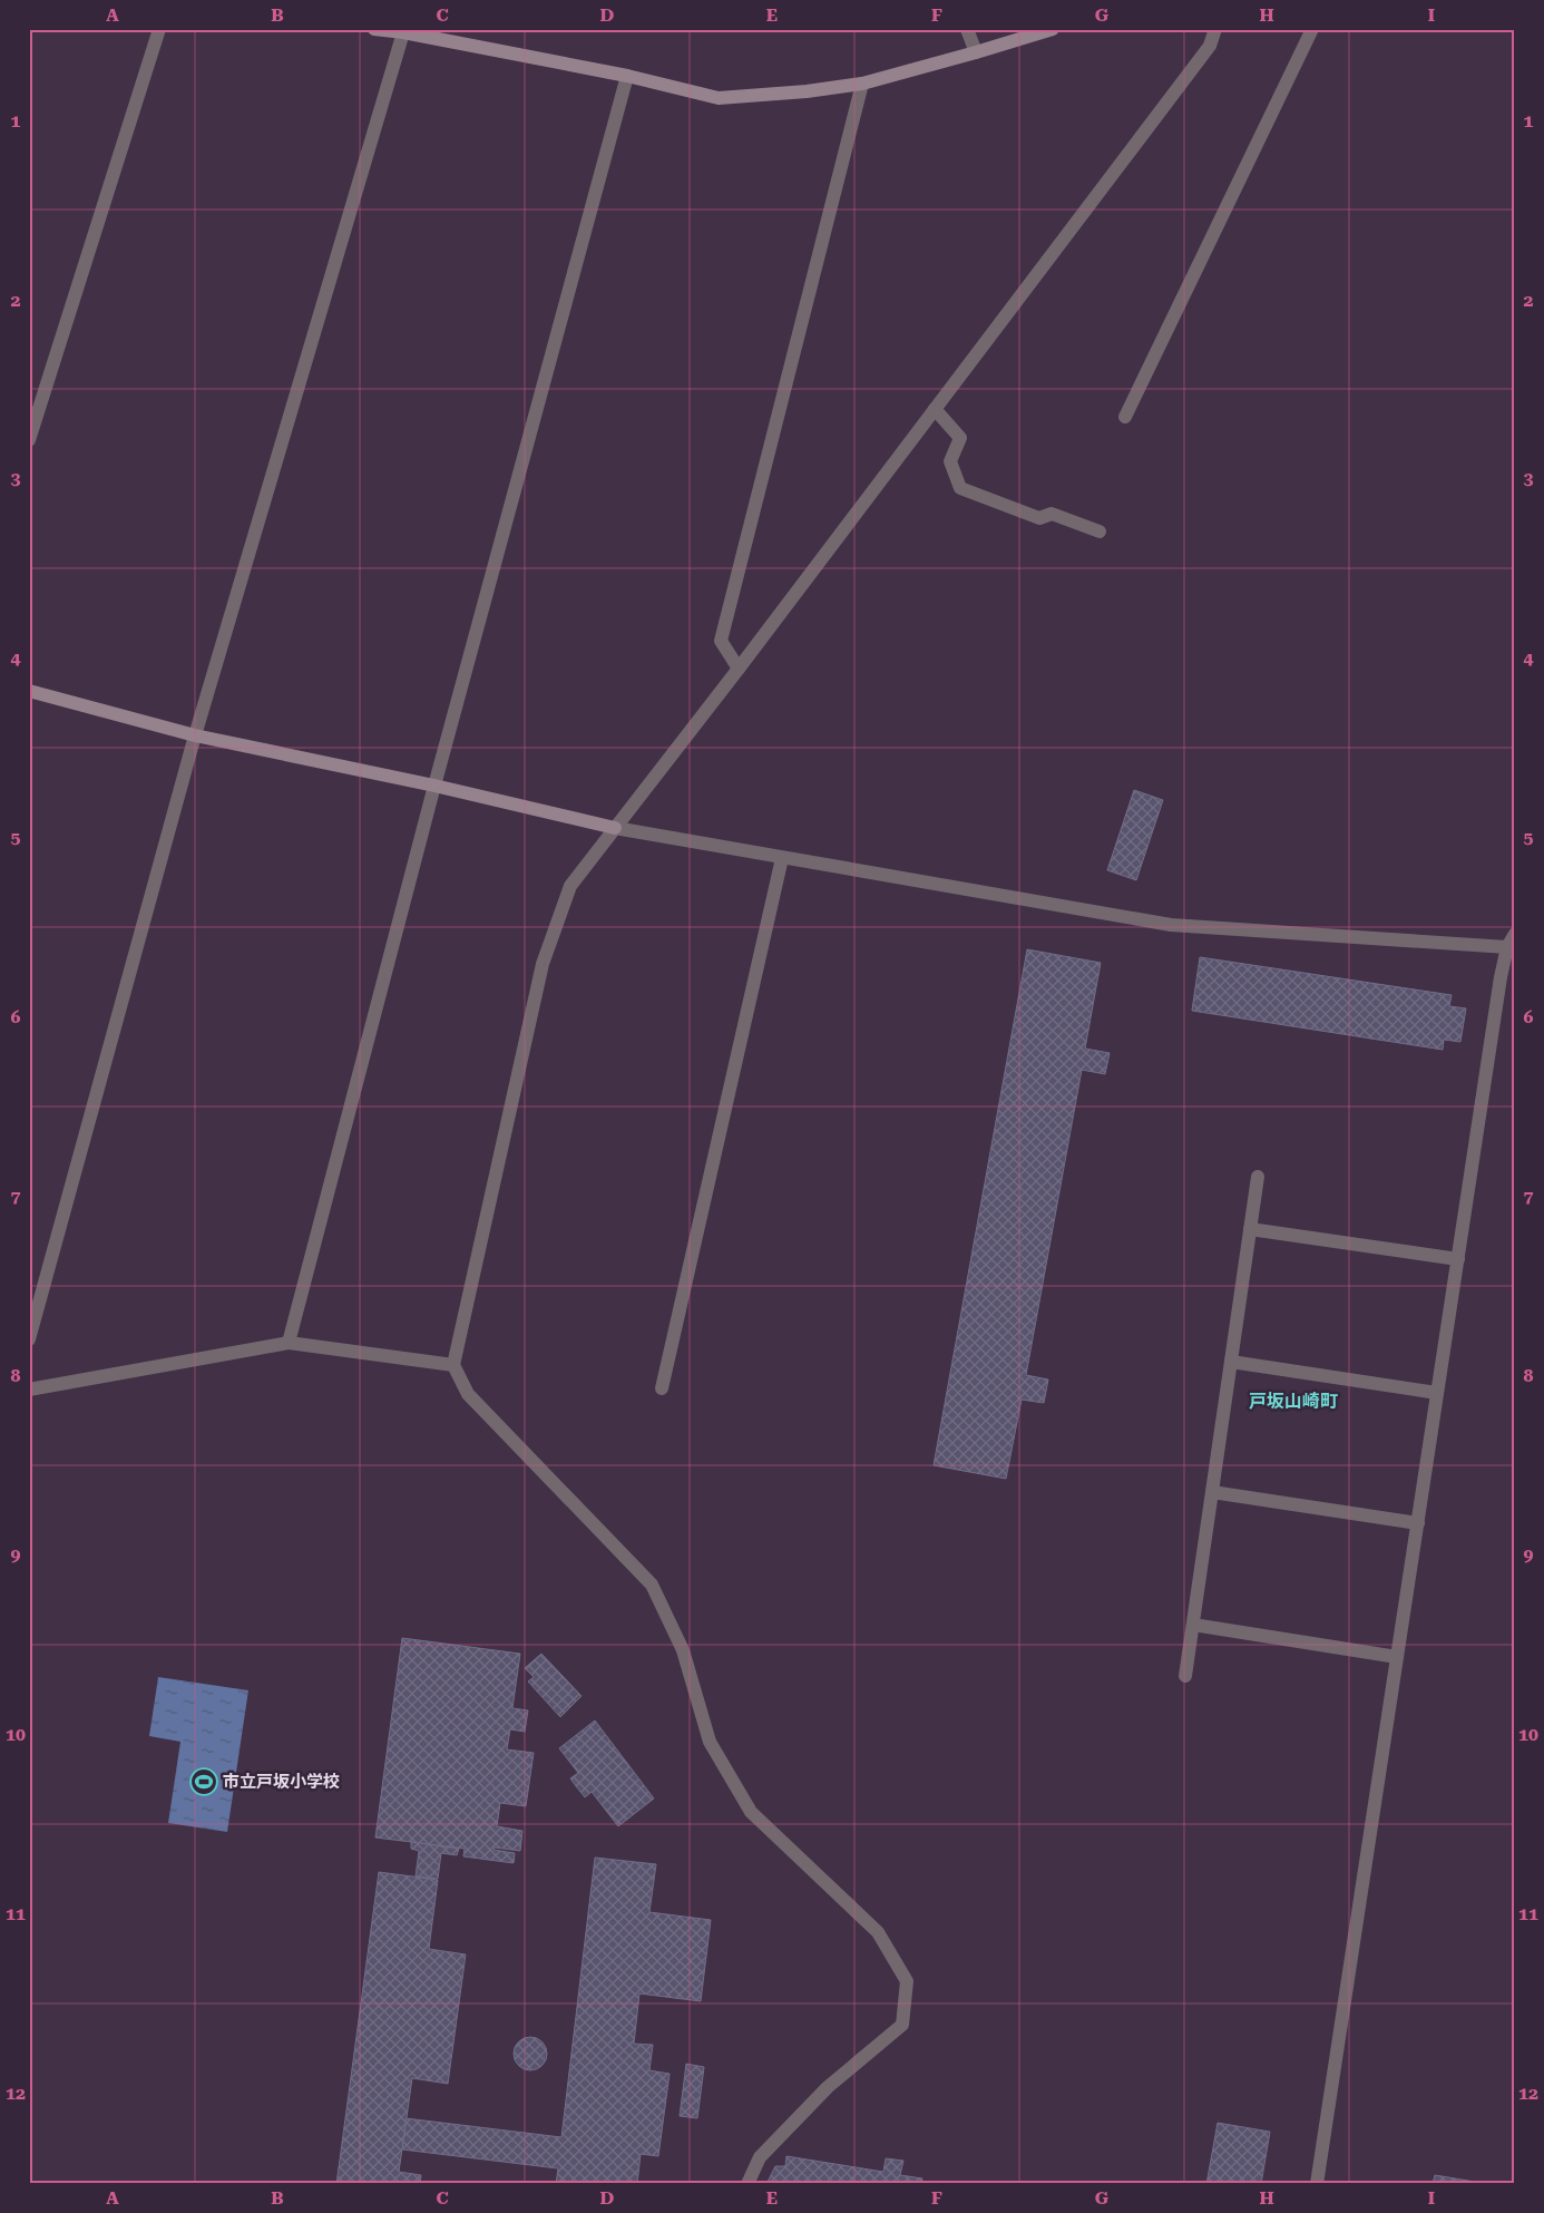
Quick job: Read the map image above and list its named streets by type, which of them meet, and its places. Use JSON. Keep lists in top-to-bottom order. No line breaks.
{"districts":["戸坂山崎町"],"places":{"sports":["市立戸坂小学校"]},"grid":{"columns":["A","B","C","D","E","F","G","H","I"],"rows":["1","2","3","4","5","6","7","8","9","10","11","12"]}}
